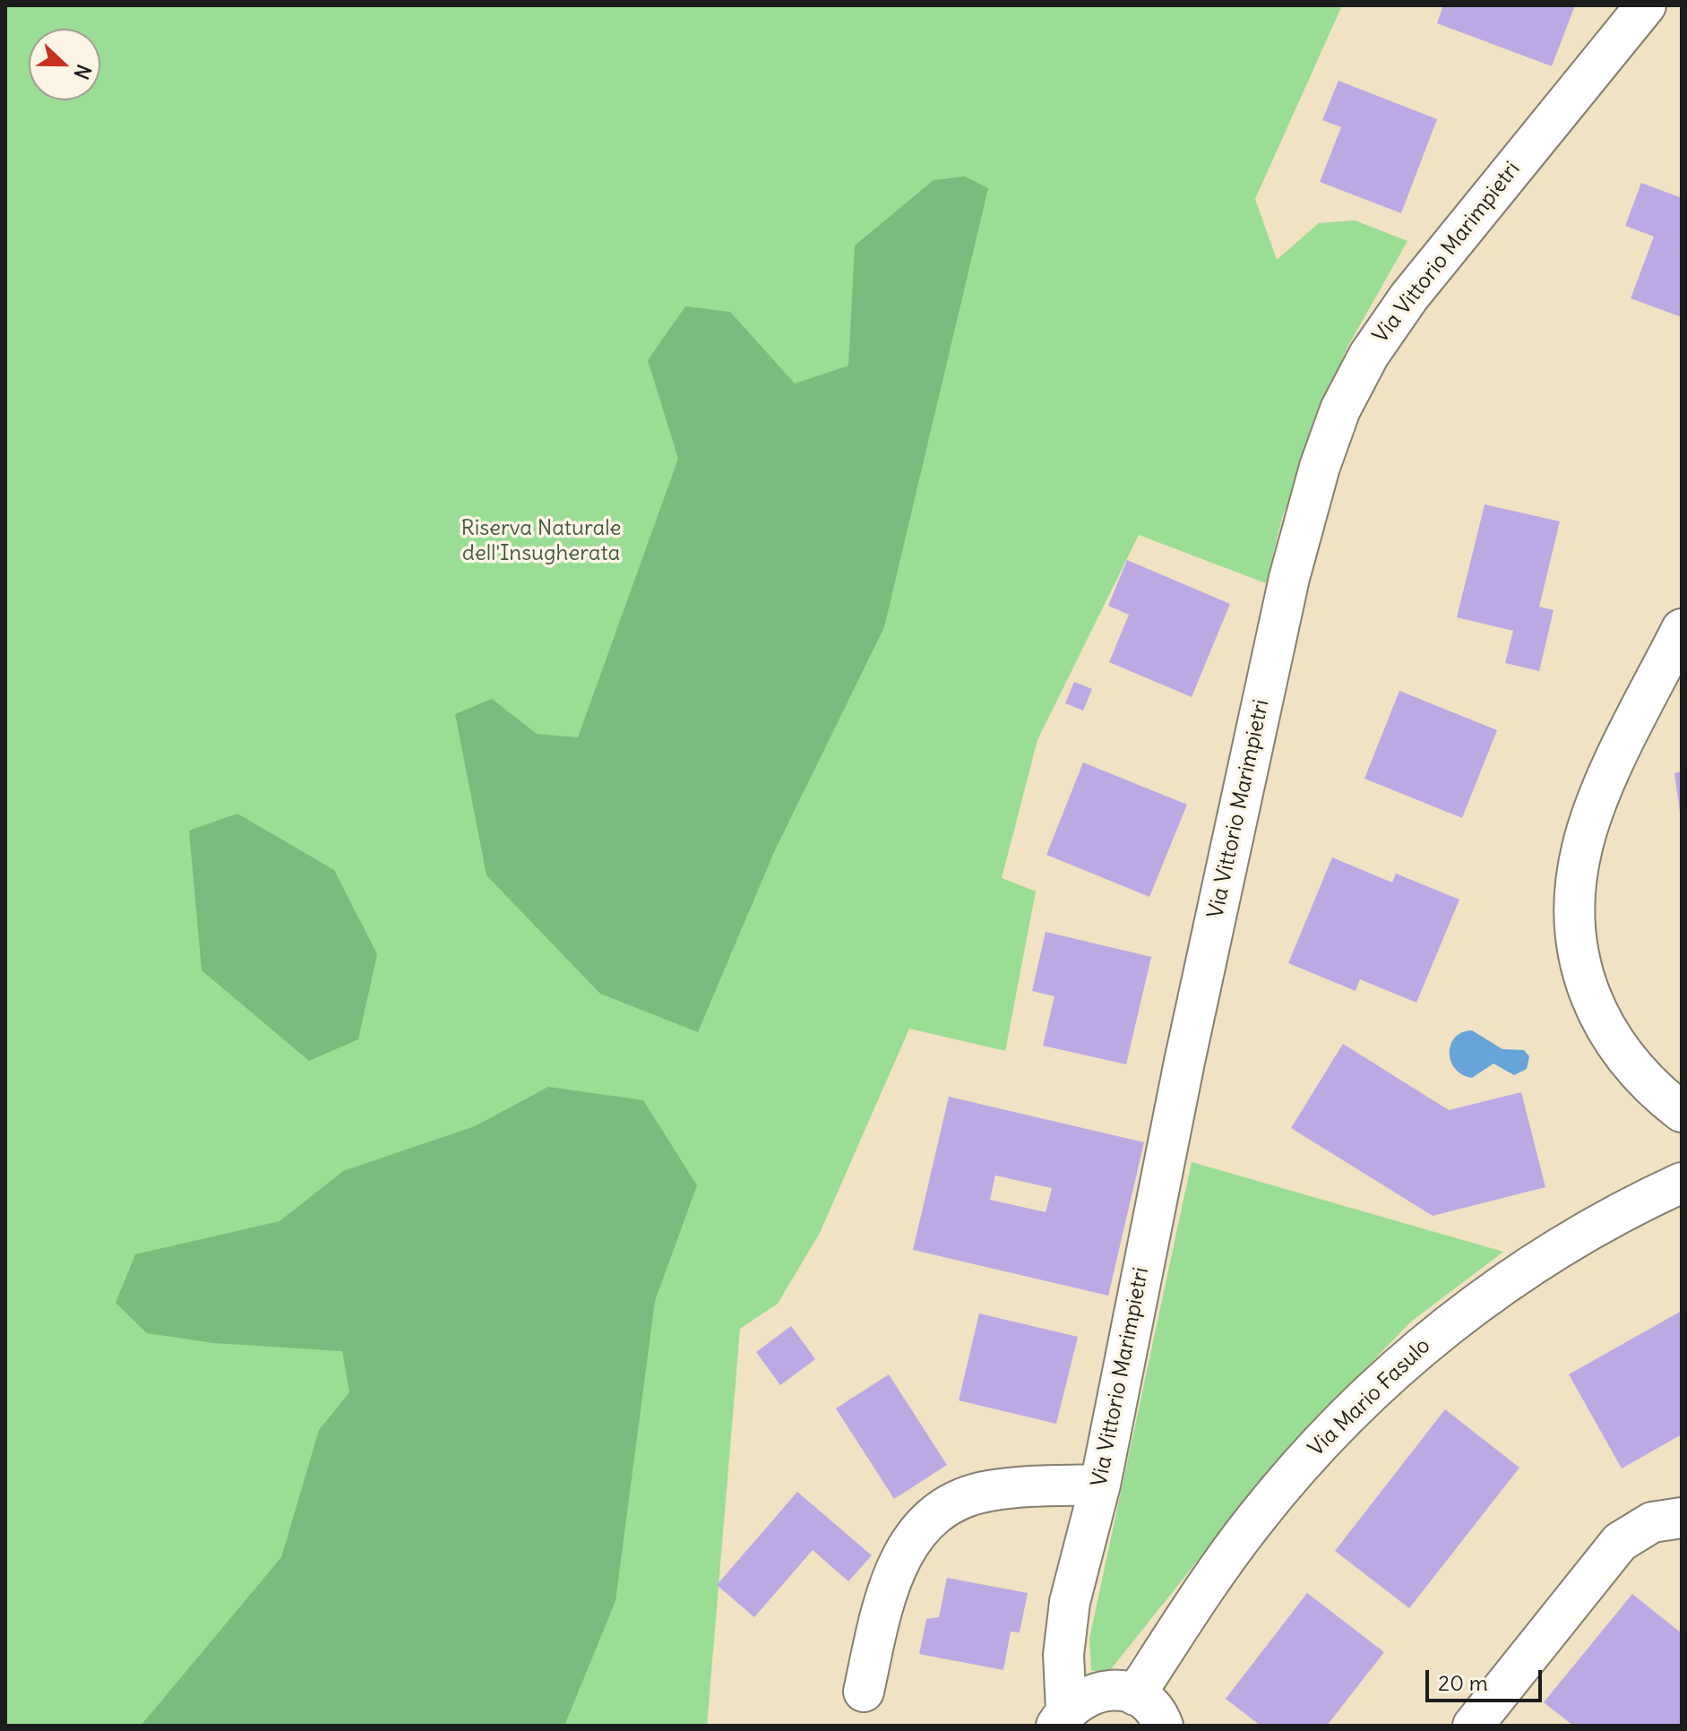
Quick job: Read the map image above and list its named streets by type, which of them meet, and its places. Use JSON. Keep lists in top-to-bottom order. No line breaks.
{"streets":{"street":["Via Vittorio Marimpietri","Via Mario Fasulo"]},"parks":["Riserva Naturale dell'Insugherata"],"scale_bar":"20 m","north":"right"}
